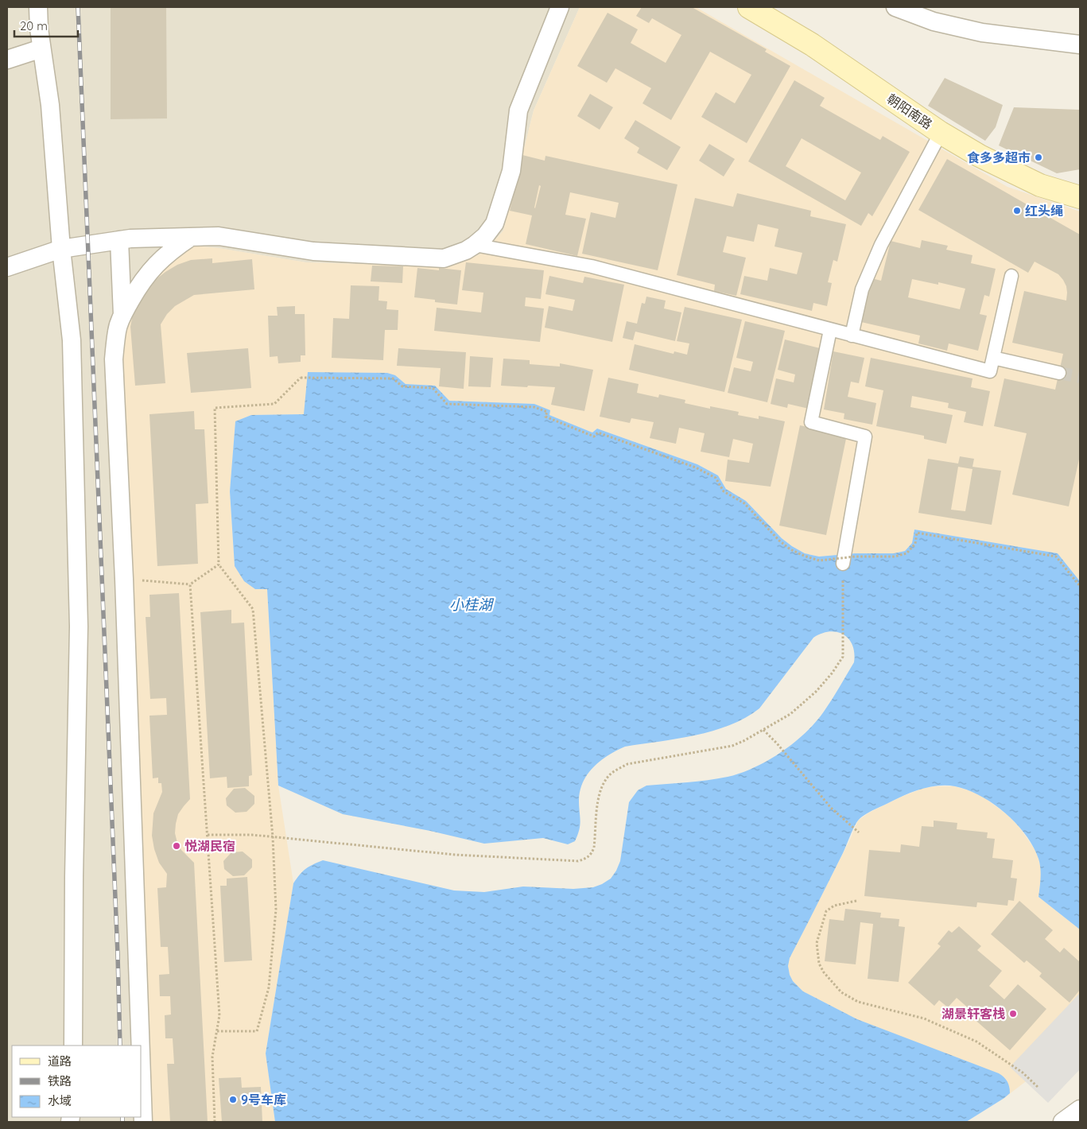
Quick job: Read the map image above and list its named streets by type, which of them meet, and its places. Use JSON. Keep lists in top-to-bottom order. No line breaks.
{"streets":{"main road":["朝阳南路"]},"water":["小桂湖"],"places":["食多多超市","红头绳","悦湖民宿","湖景轩客栈","9号车库"],"legend":["道路","铁路","水域"],"scale_bar":"20 m"}
